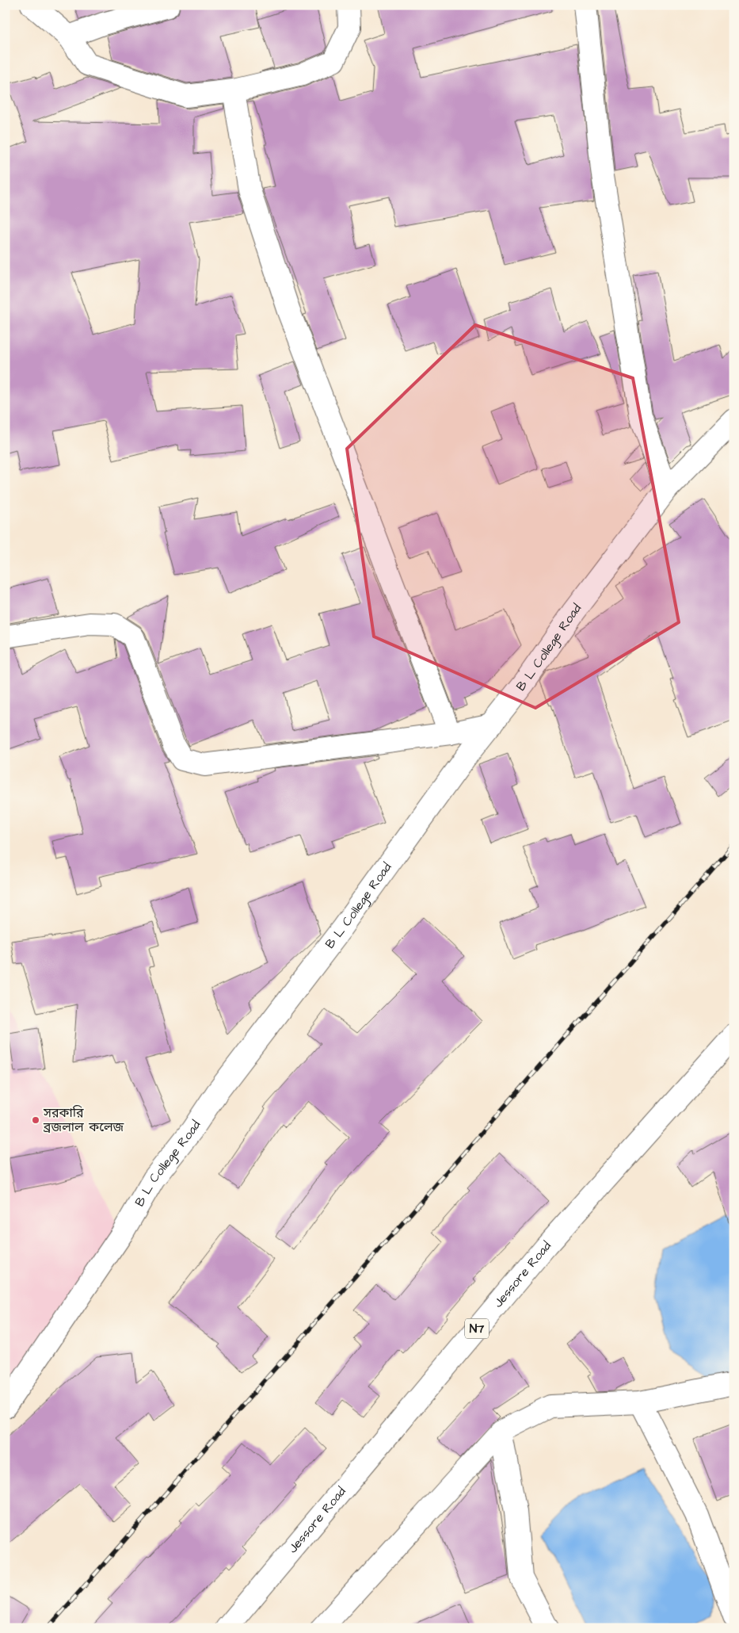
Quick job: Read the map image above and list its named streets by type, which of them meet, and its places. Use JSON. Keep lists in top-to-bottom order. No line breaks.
{"streets":{"main road":["B L College Road","Jessore Road","N7"]},"places":["সরকারি ব্রজলাল কলেজ"]}
